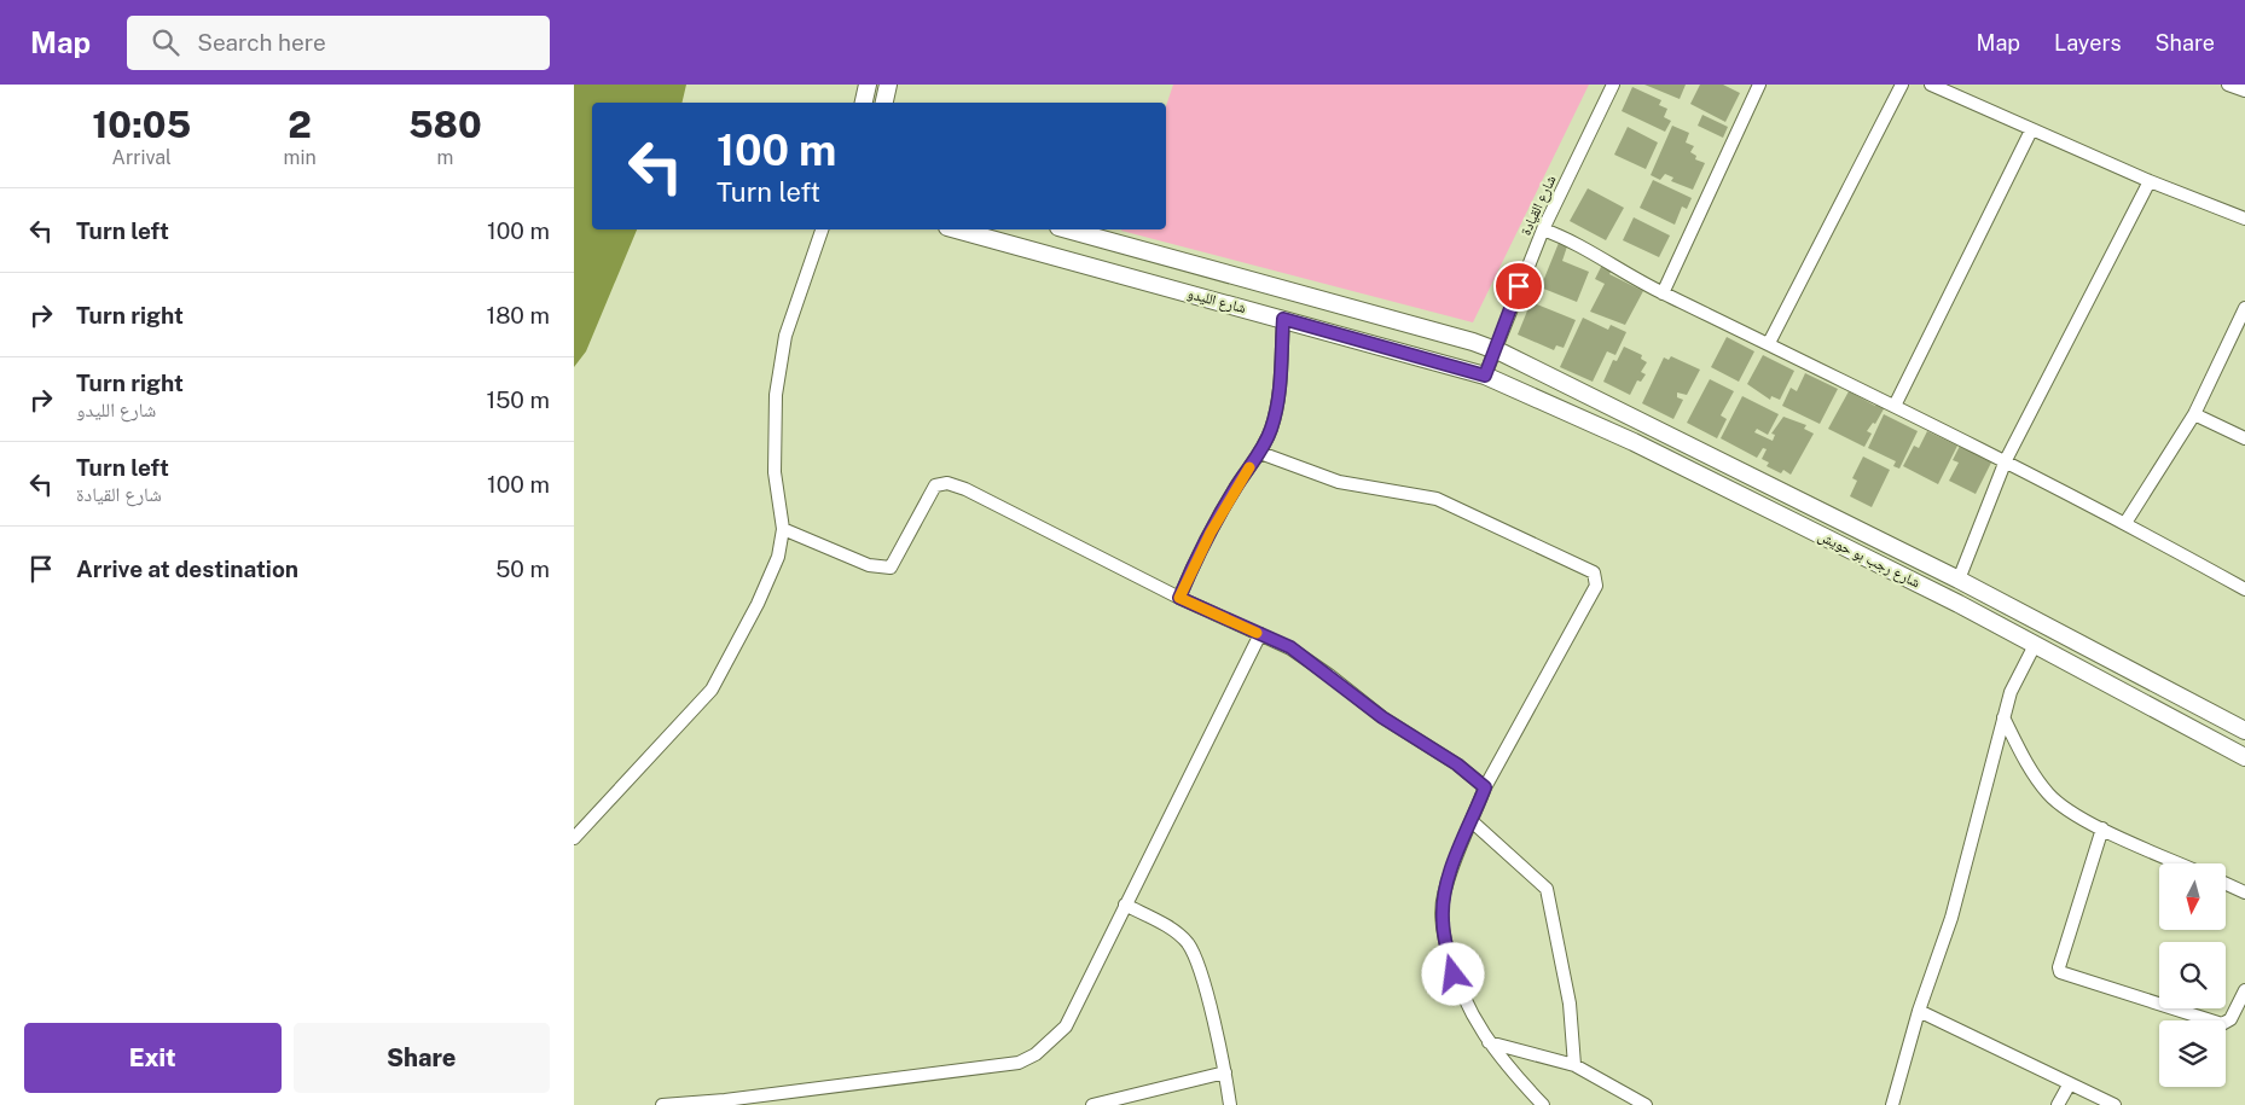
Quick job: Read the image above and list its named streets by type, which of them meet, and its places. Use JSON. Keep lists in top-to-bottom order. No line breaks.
{"streets":{"main road":["شارع الليدو","شارع رجب بو حويش"],"street":["شارع القيادة"]},"crossings":[["شارع القيادة","شارع الليدو"],["شارع القيادة","شارع رجب بو حويش"],["شارع الليدو","شارع رجب بو حويش"]],"north":"bottom","page":{"header":"Map","search":"Search here","nav":["Map","Layers","Share"],"eta":["10:05","Arrival","2","min","580","m"],"turn":["100 m","Turn left"],"list":[{"name":"Turn left","value":"100 m"},{"name":"Turn right","value":"180 m"},{"name":"Turn right","note":"شارع الليدو","value":"150 m"},{"name":"Turn left","note":"شارع القيادة","value":"100 m"},{"name":"Arrive at destination","value":"50 m"}],"buttons":["Exit","Share"]}}
